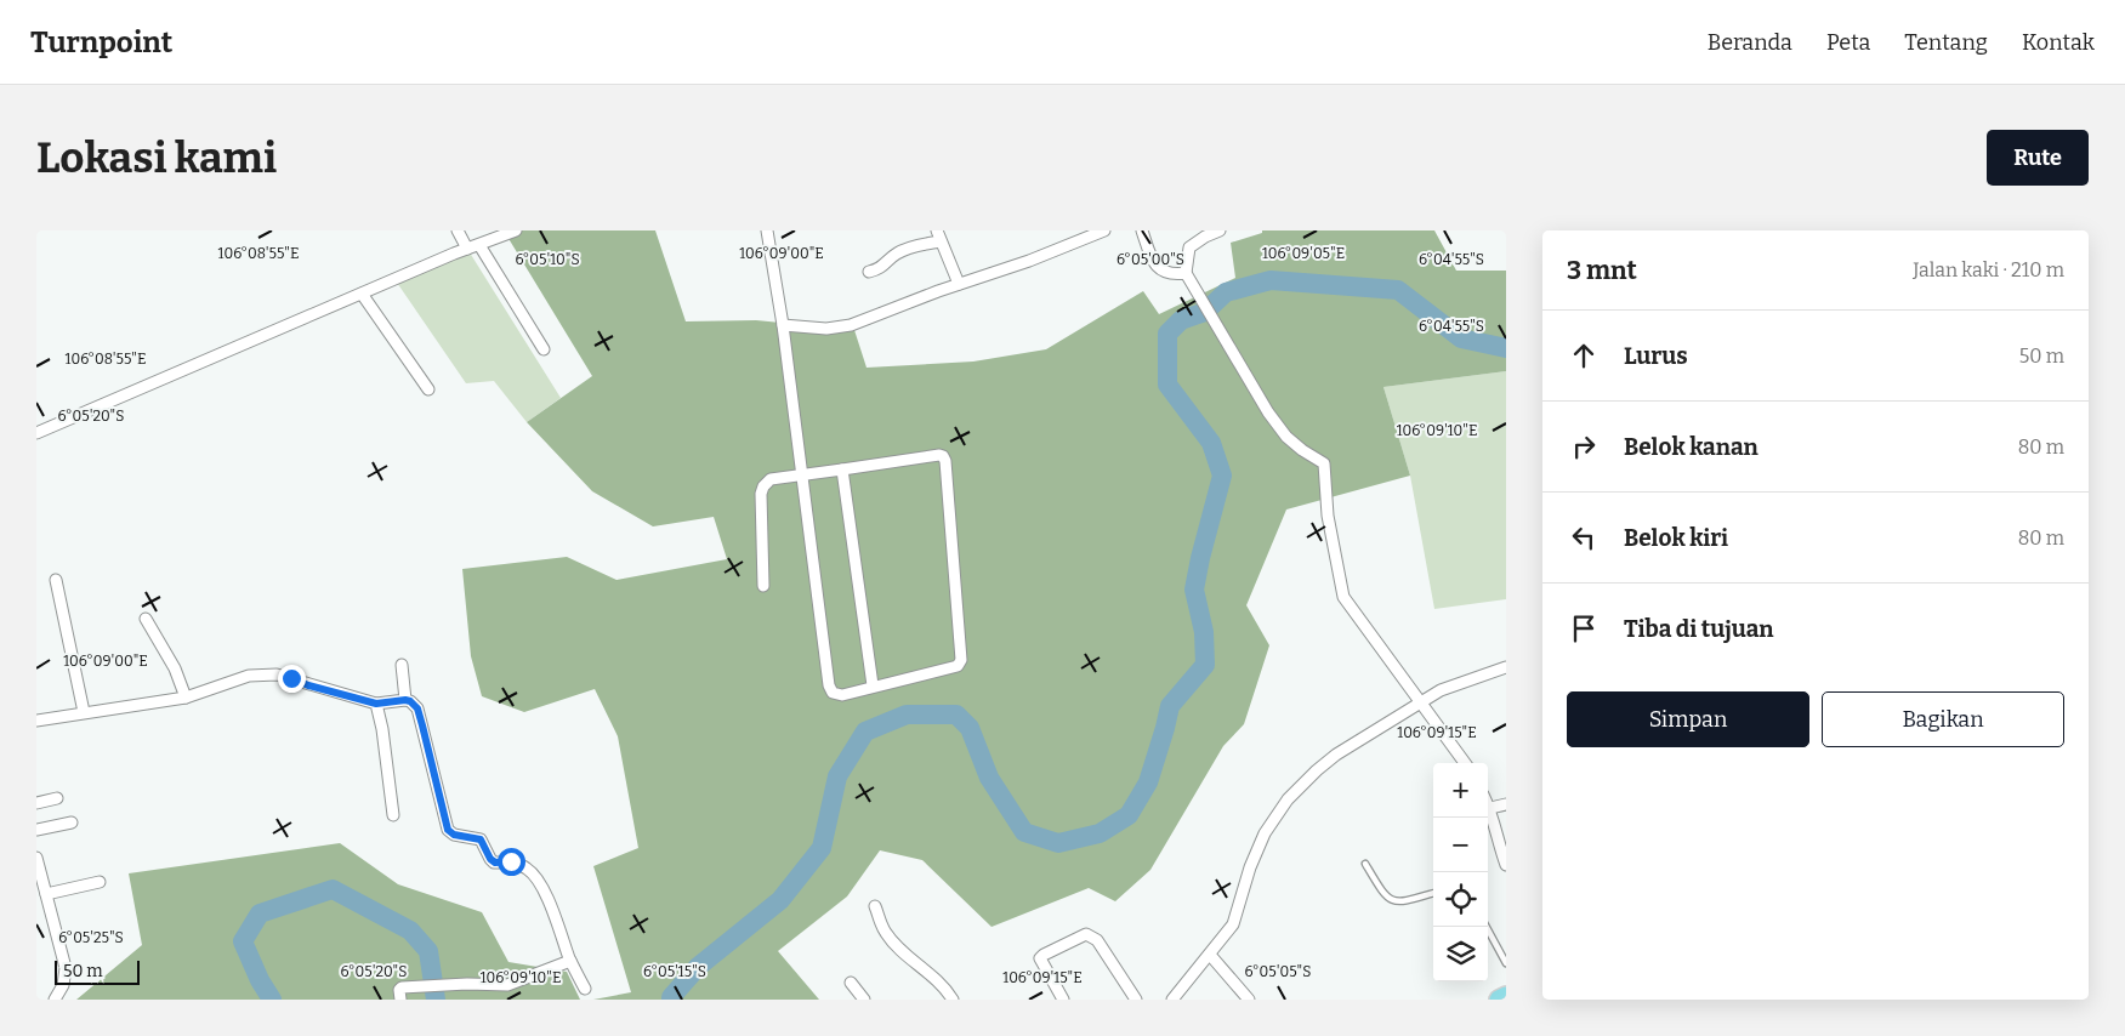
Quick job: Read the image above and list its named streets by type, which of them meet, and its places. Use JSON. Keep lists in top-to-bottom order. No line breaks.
{"scale_bar":"50 m","page":{"header":"Turnpoint","nav":["Beranda","Peta","Tentang","Kontak"],"buttons":["Rute",["Simpan","Bagikan"]],"title":"Lokasi kami","heading":["3 mnt","Jalan kaki · 210 m"],"list":[["Lurus","50 m"],["Belok kanan","80 m"],["Belok kiri","80 m"],"Tiba di tujuan"],"map_buttons":["+","−"],"scale":"50 m"},"coordinates":["106°08'55\"E","106°09'00\"E","106°09'05\"E","6°05'10\"S","6°05'00\"S","6°04'55\"S","6°05'20\"S","106°09'10\"E","106°09'15\"E","6°05'25\"S","6°05'15\"S","6°05'05\"S"]}
